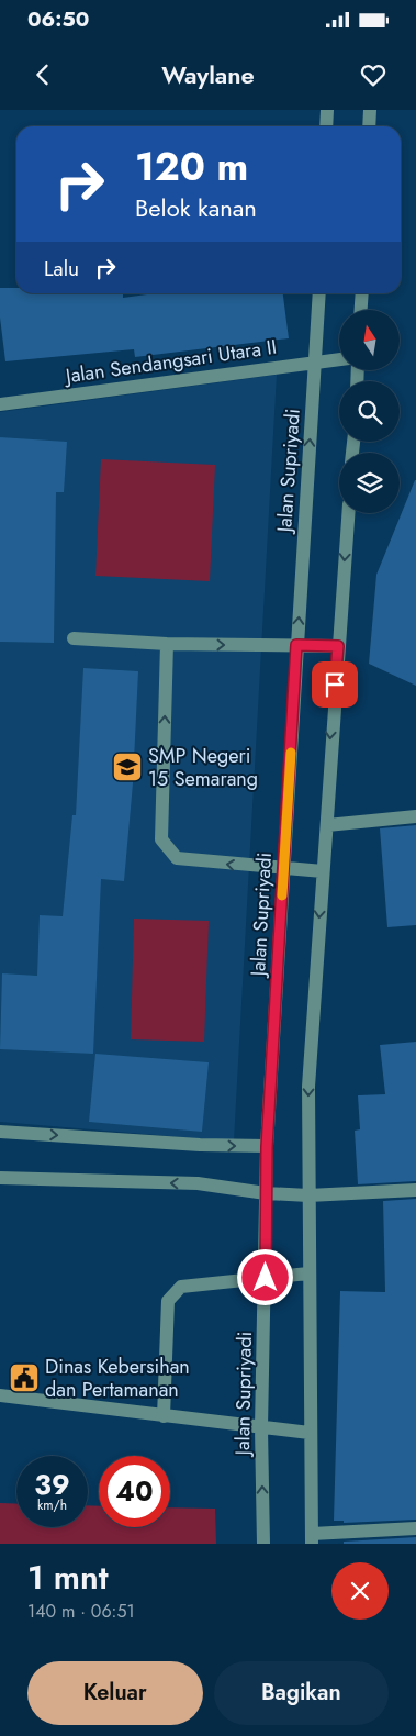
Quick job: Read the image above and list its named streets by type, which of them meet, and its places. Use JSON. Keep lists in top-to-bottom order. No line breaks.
{"streets":{"street":["Jalan Sendangsari Utara II","Jalan Supriyadi"]},"crossings":[["Jalan Sendangsari Utara II","Jalan Supriyadi"]],"places":{"school or university":["SMP Negeri 15 Semarang"],"public building":["Dinas Kebersihan dan Pertamanan"]},"north":"top","page":{"status":"06:50","header":"Waylane","turn":["120 m","Belok kanan"],"then":"Lalu","speed":"39 km/h","limit":"40","heading":["1 mnt","140 m · 06:51"],"buttons":["Keluar","Bagikan"]}}
